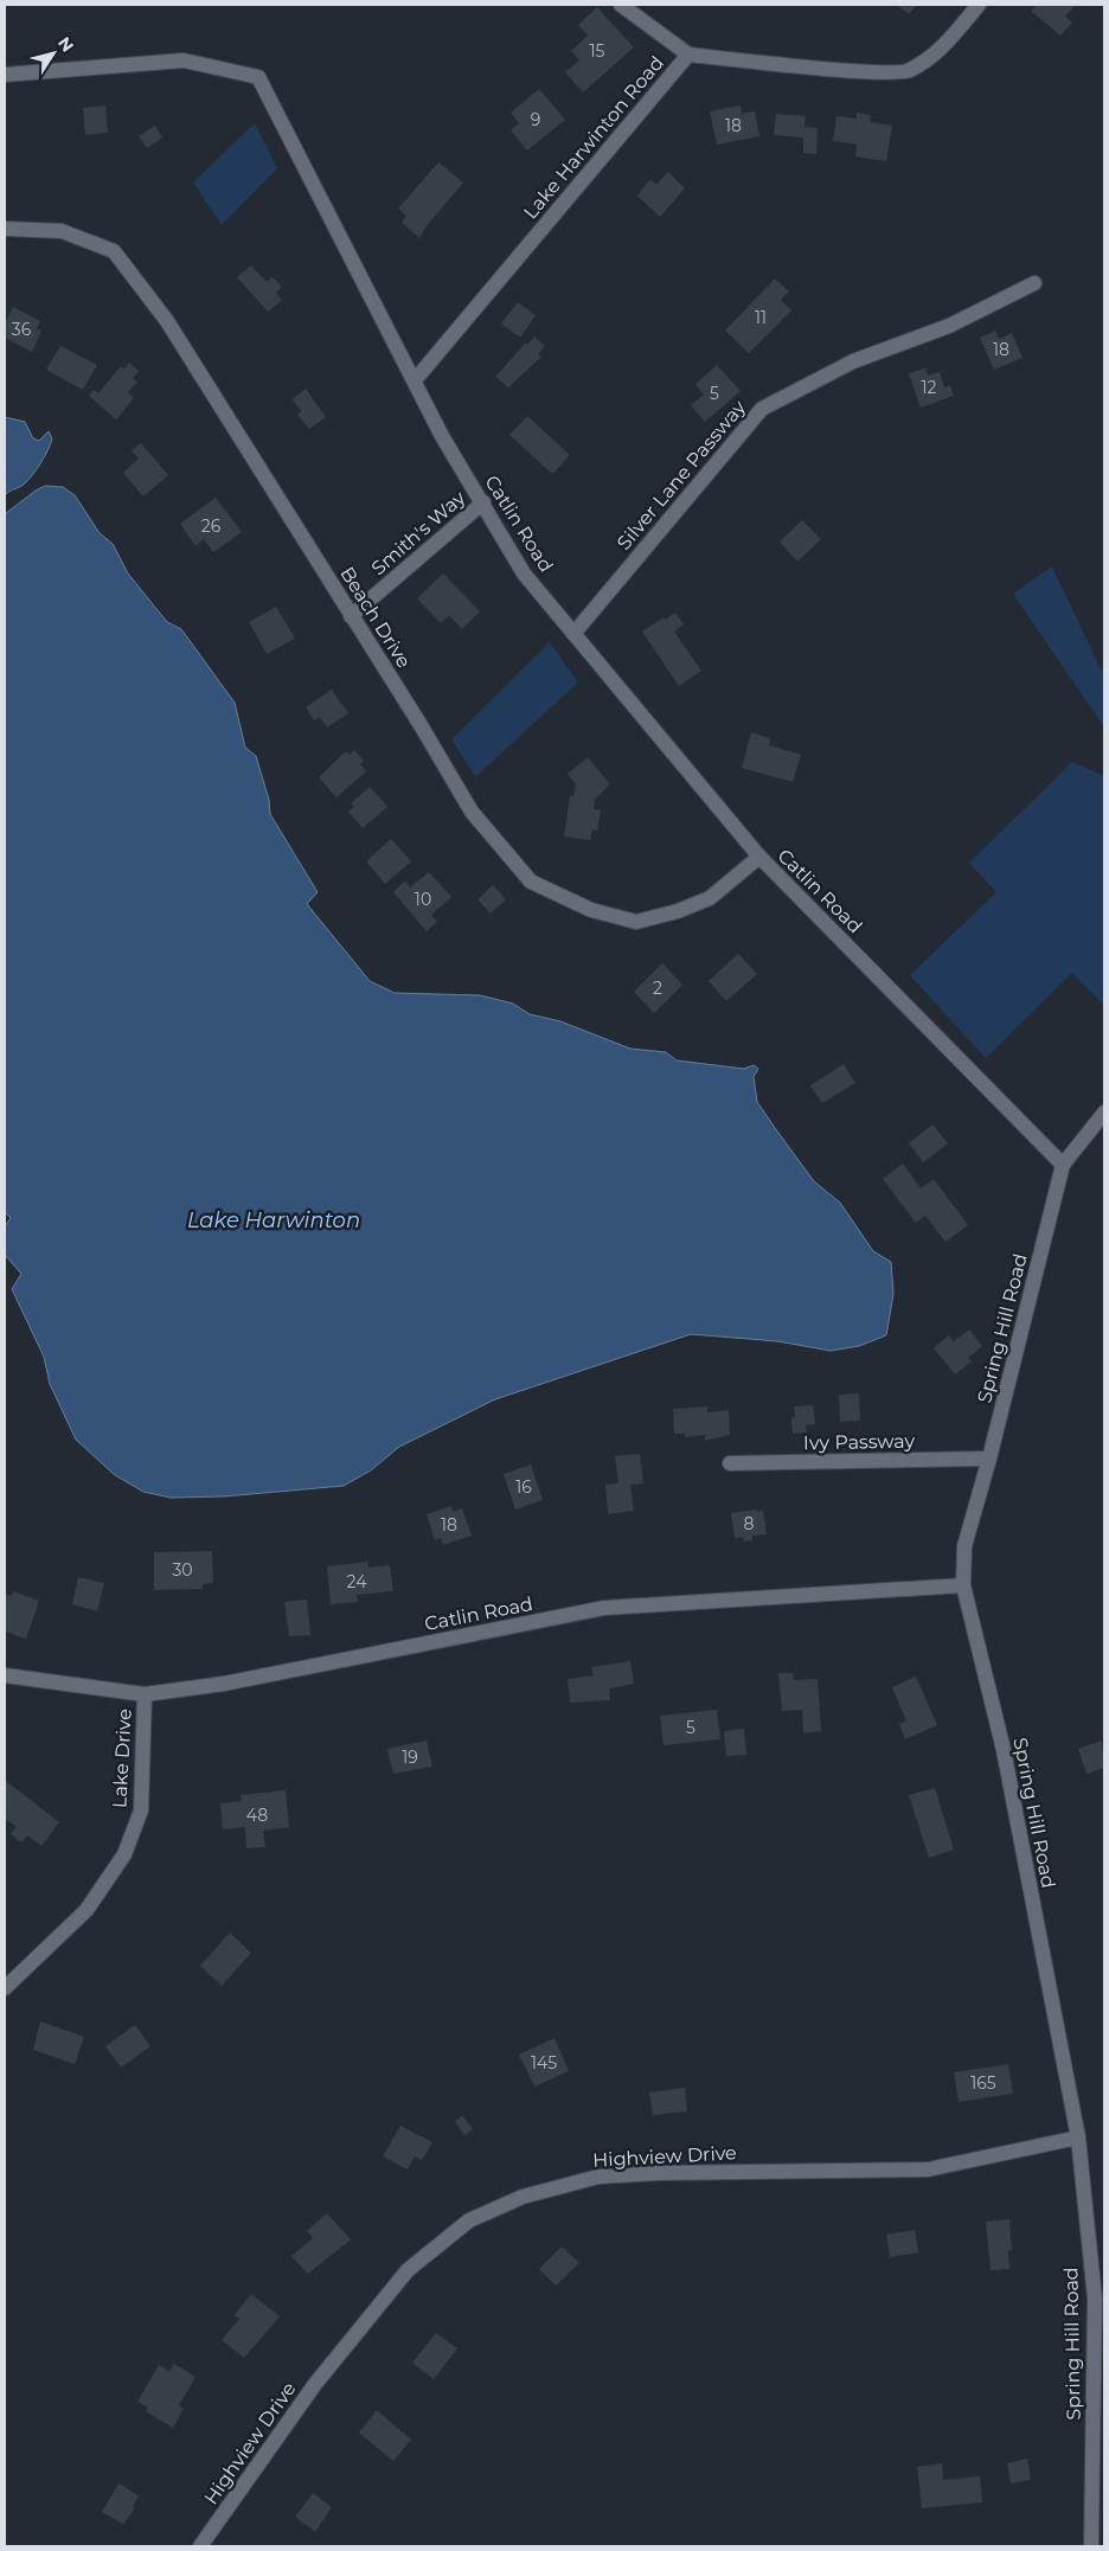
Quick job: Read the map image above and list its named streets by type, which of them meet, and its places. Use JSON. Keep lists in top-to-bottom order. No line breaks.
{"streets":{"street":["Lake Harwinton Road","Silver Lane Passway","Catlin Road","Smith's Way","Beach Drive","Spring Hill Road","Ivy Passway","Lake Drive","Highview Drive"]},"crossings":[["Lake Harwinton Road","Catlin Road"],["Silver Lane Passway","Catlin Road"],["Catlin Road","Smith's Way"],["Catlin Road","Beach Drive"],["Catlin Road","Spring Hill Road"],["Catlin Road","Lake Drive"],["Smith's Way","Beach Drive"],["Spring Hill Road","Ivy Passway"],["Spring Hill Road","Highview Drive"]],"water":["Lake Harwinton"],"house_numbers":["15","9","18","11","36","18","12","5","26","10","2","16","8","18","30","24","5","19","48","145","165"],"north":"top right"}
